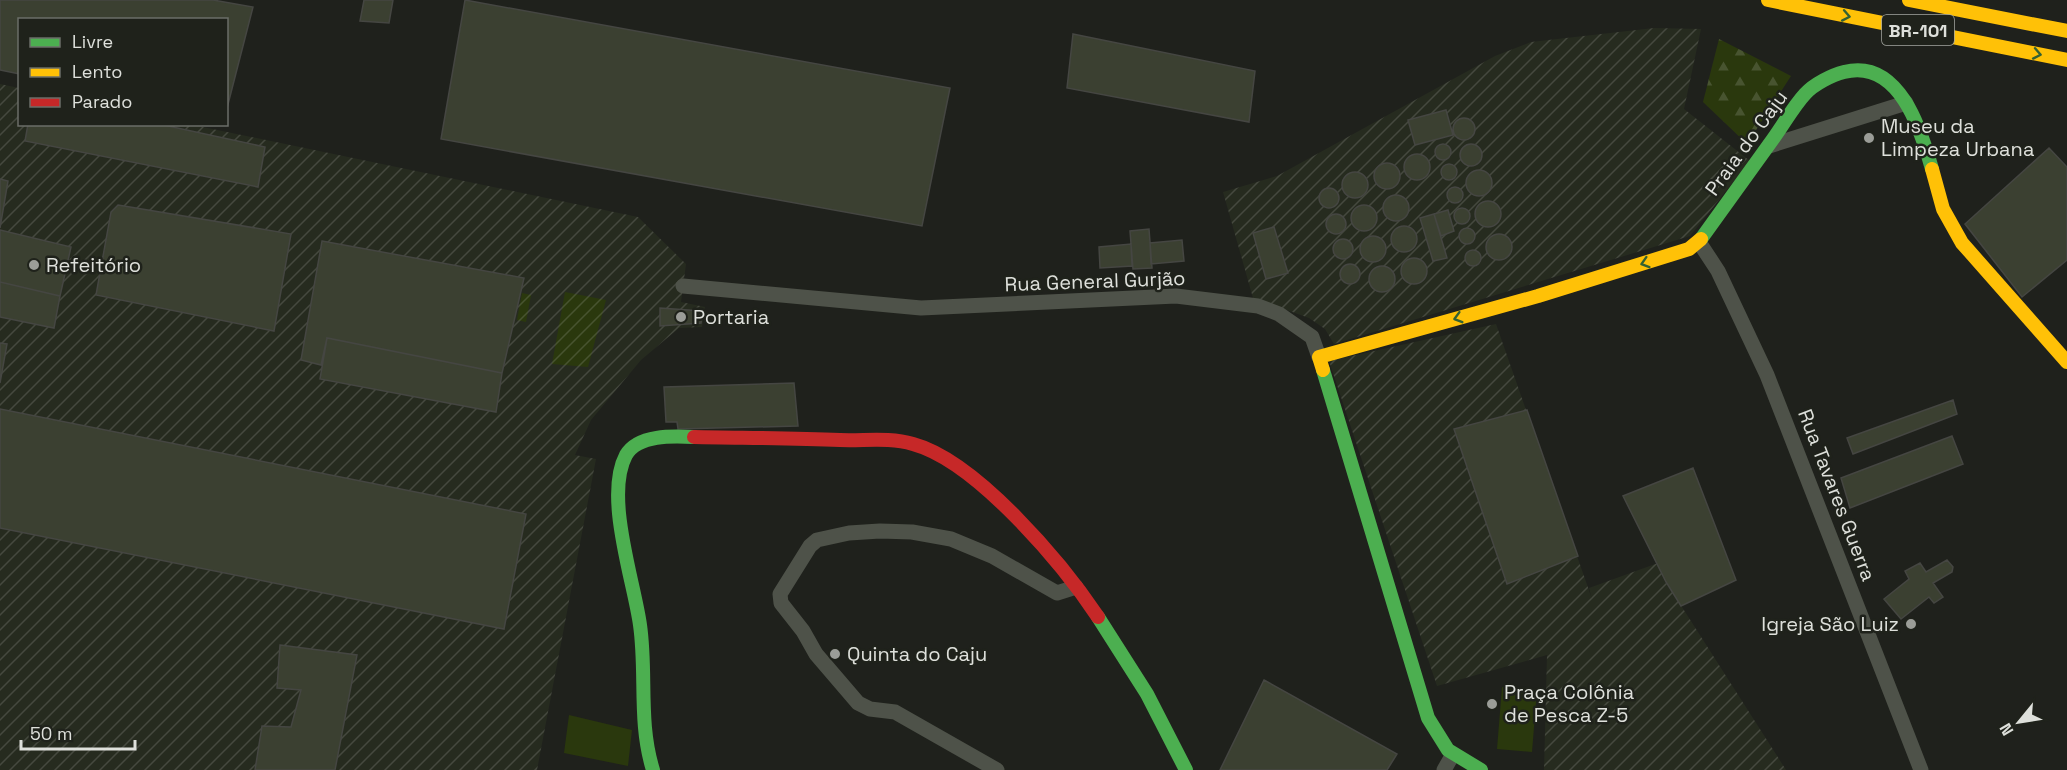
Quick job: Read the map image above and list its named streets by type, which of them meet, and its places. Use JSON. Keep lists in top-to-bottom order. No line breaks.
{"streets":{"main road":["BR-101","Praia do Caju","Rua General Gurjão"],"street":["Rua Tavares Guerra"]},"crossings":[["Praia do Caju","Rua General Gurjão"],["Praia do Caju","Rua Tavares Guerra"]],"one_way":["Praia do Caju"],"places":["Museu da Limpeza Urbana","Refeitório","Portaria","Igreja São Luiz","Quinta do Caju","Praça Colônia de Pesca Z-5"],"legend":["Livre","Lento","Parado"],"scale_bar":"50 m","north":"bottom left"}
